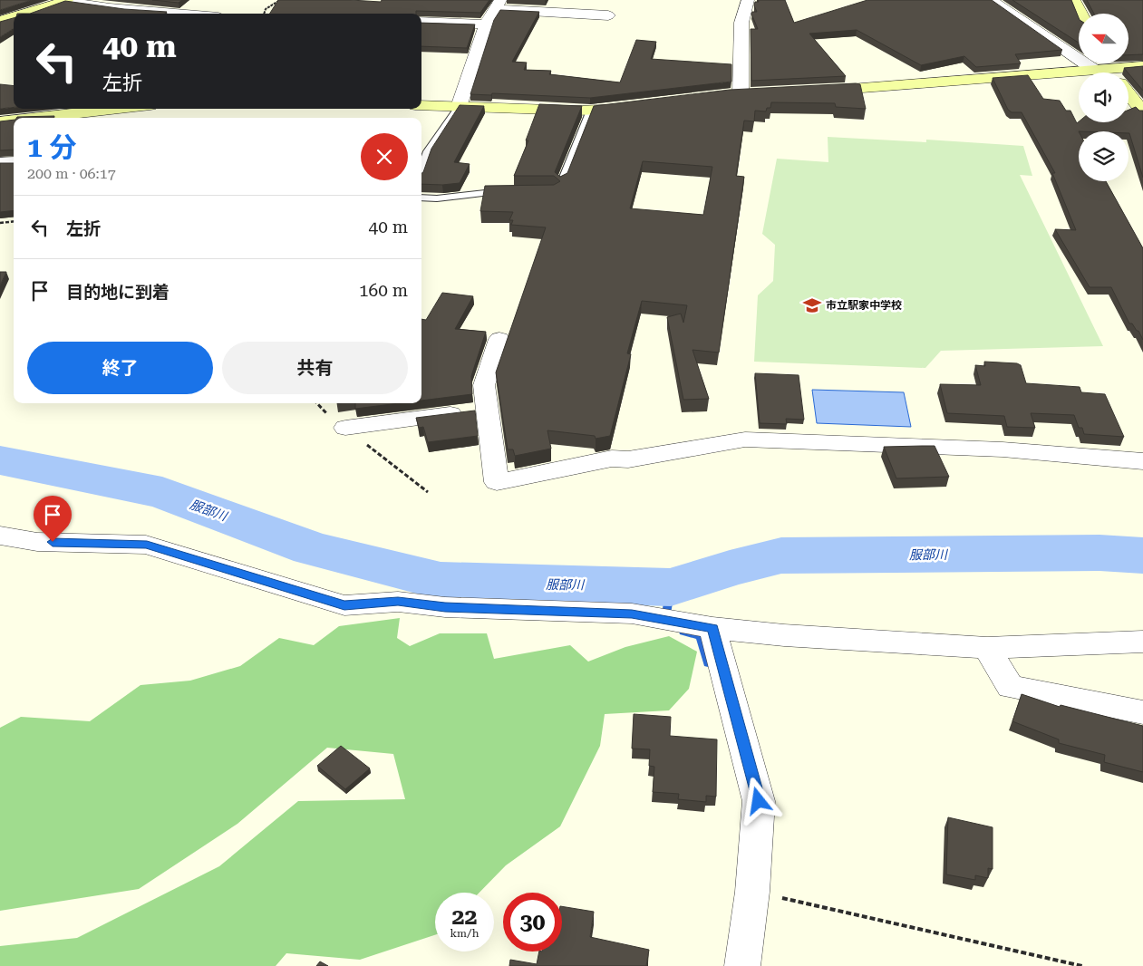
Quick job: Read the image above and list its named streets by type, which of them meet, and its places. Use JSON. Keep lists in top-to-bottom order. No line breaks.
{"water":["服部川"],"places":{"school or university":["市立駅家中学校"]},"north":"left","page":{"turn":["40 m","左折"],"heading":["1 分","200 m · 06:17"],"list":[{"name":"左折","value":"40 m"},{"name":"目的地に到着","value":"160 m"}],"buttons":["終了","共有"],"speed":"22 km/h","limit":"30"}}
